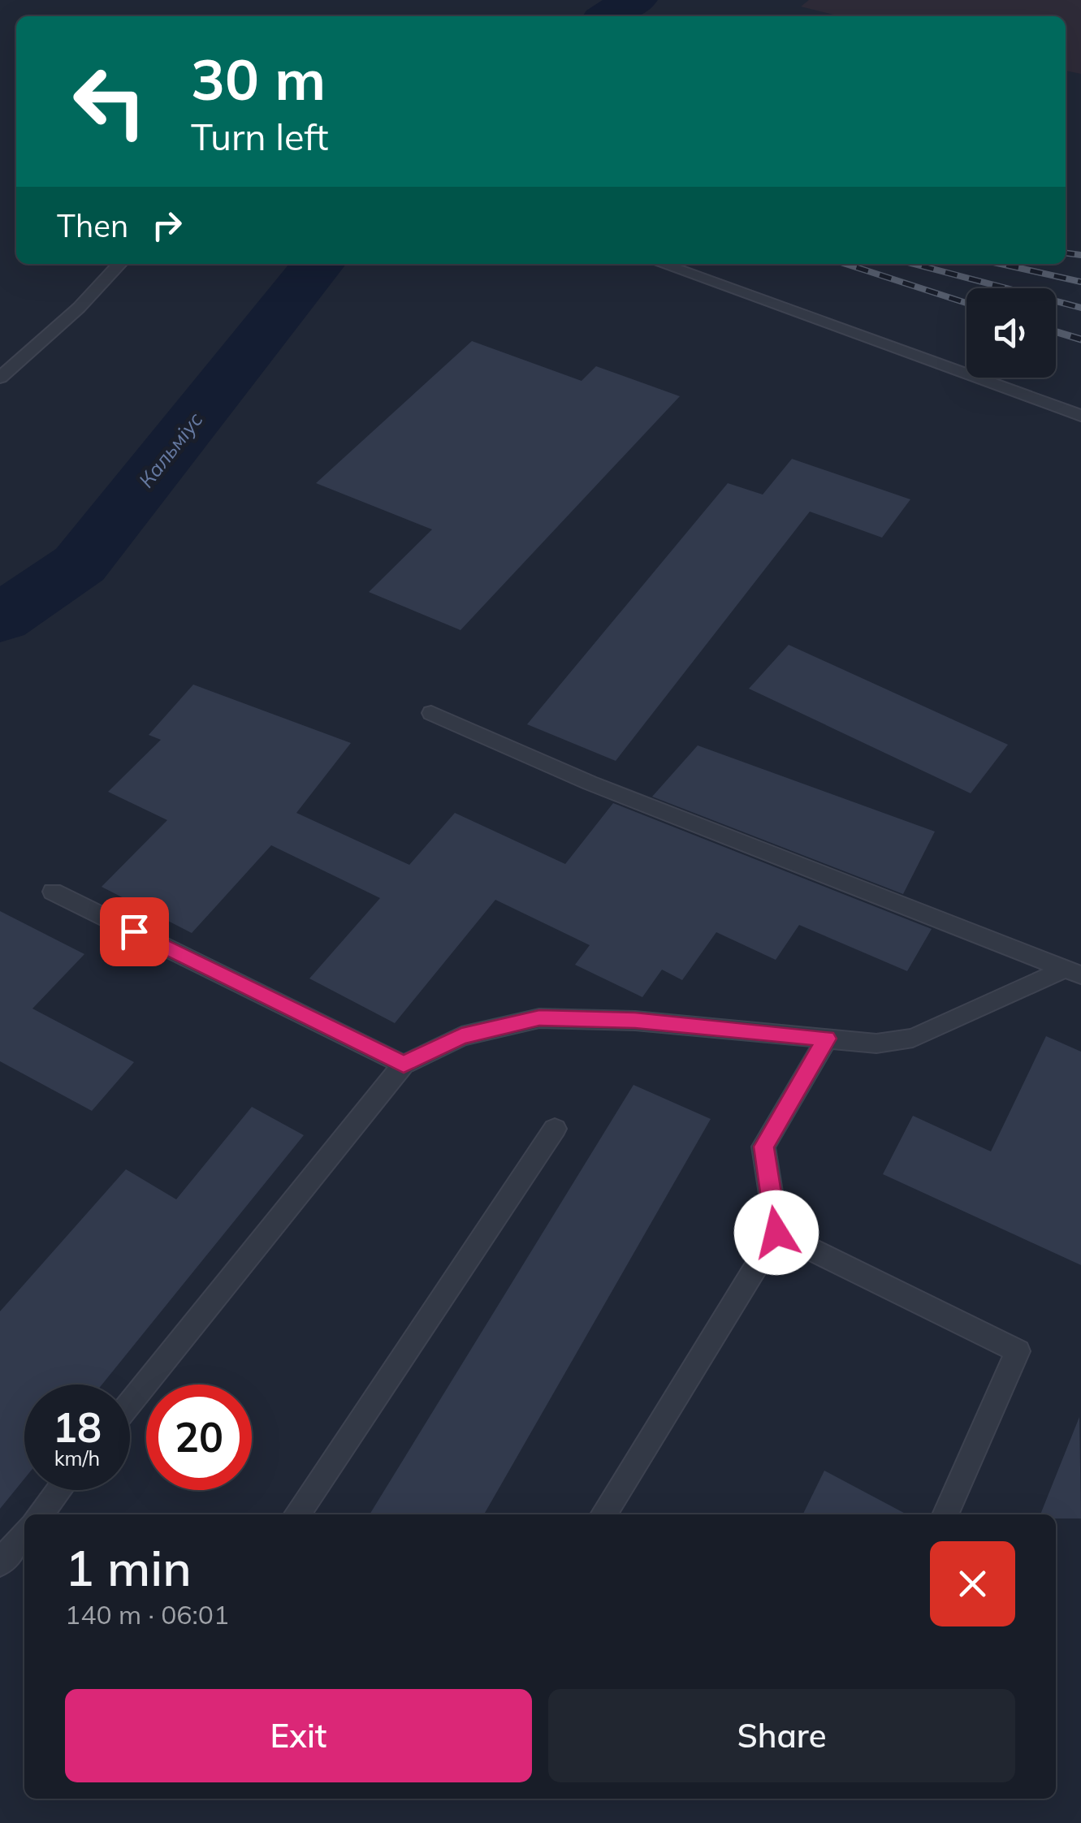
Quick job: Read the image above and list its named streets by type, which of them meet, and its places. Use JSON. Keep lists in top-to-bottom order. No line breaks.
{"water":["Кальміус"],"page":{"turn":["30 m","Turn left"],"then":"Then","speed":"18 km/h","limit":"20","heading":["1 min","140 m · 06:01"],"buttons":["Exit","Share"]}}
